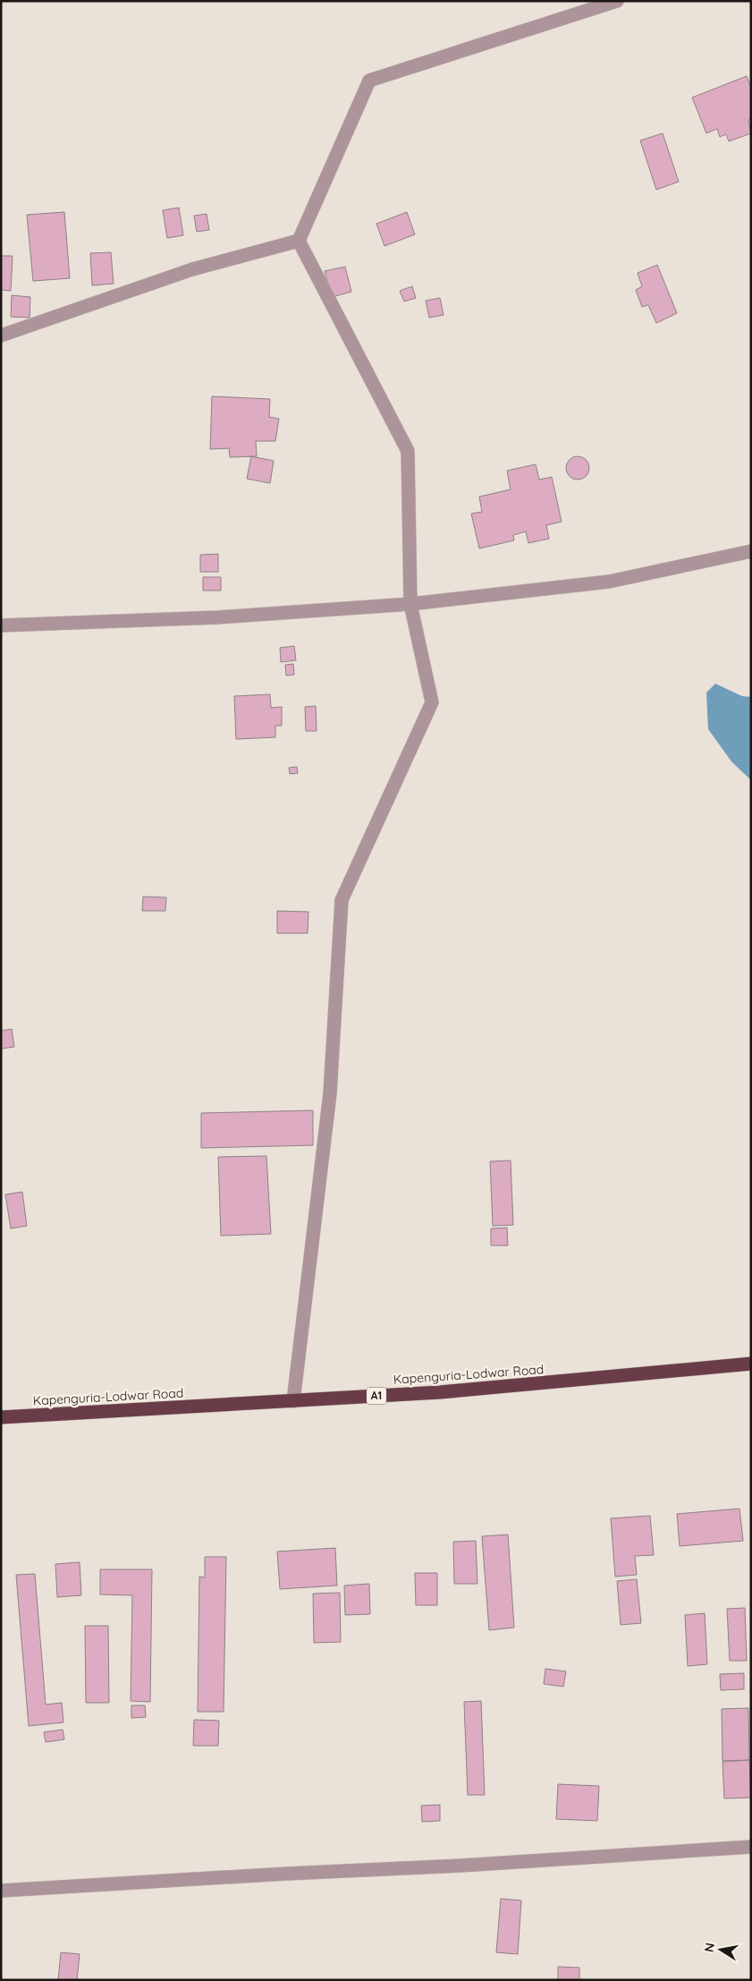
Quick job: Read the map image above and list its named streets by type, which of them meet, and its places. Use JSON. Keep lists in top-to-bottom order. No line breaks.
{"streets":{"highway":["Kapenguria-Lodwar Road","A1"]},"north":"left"}
